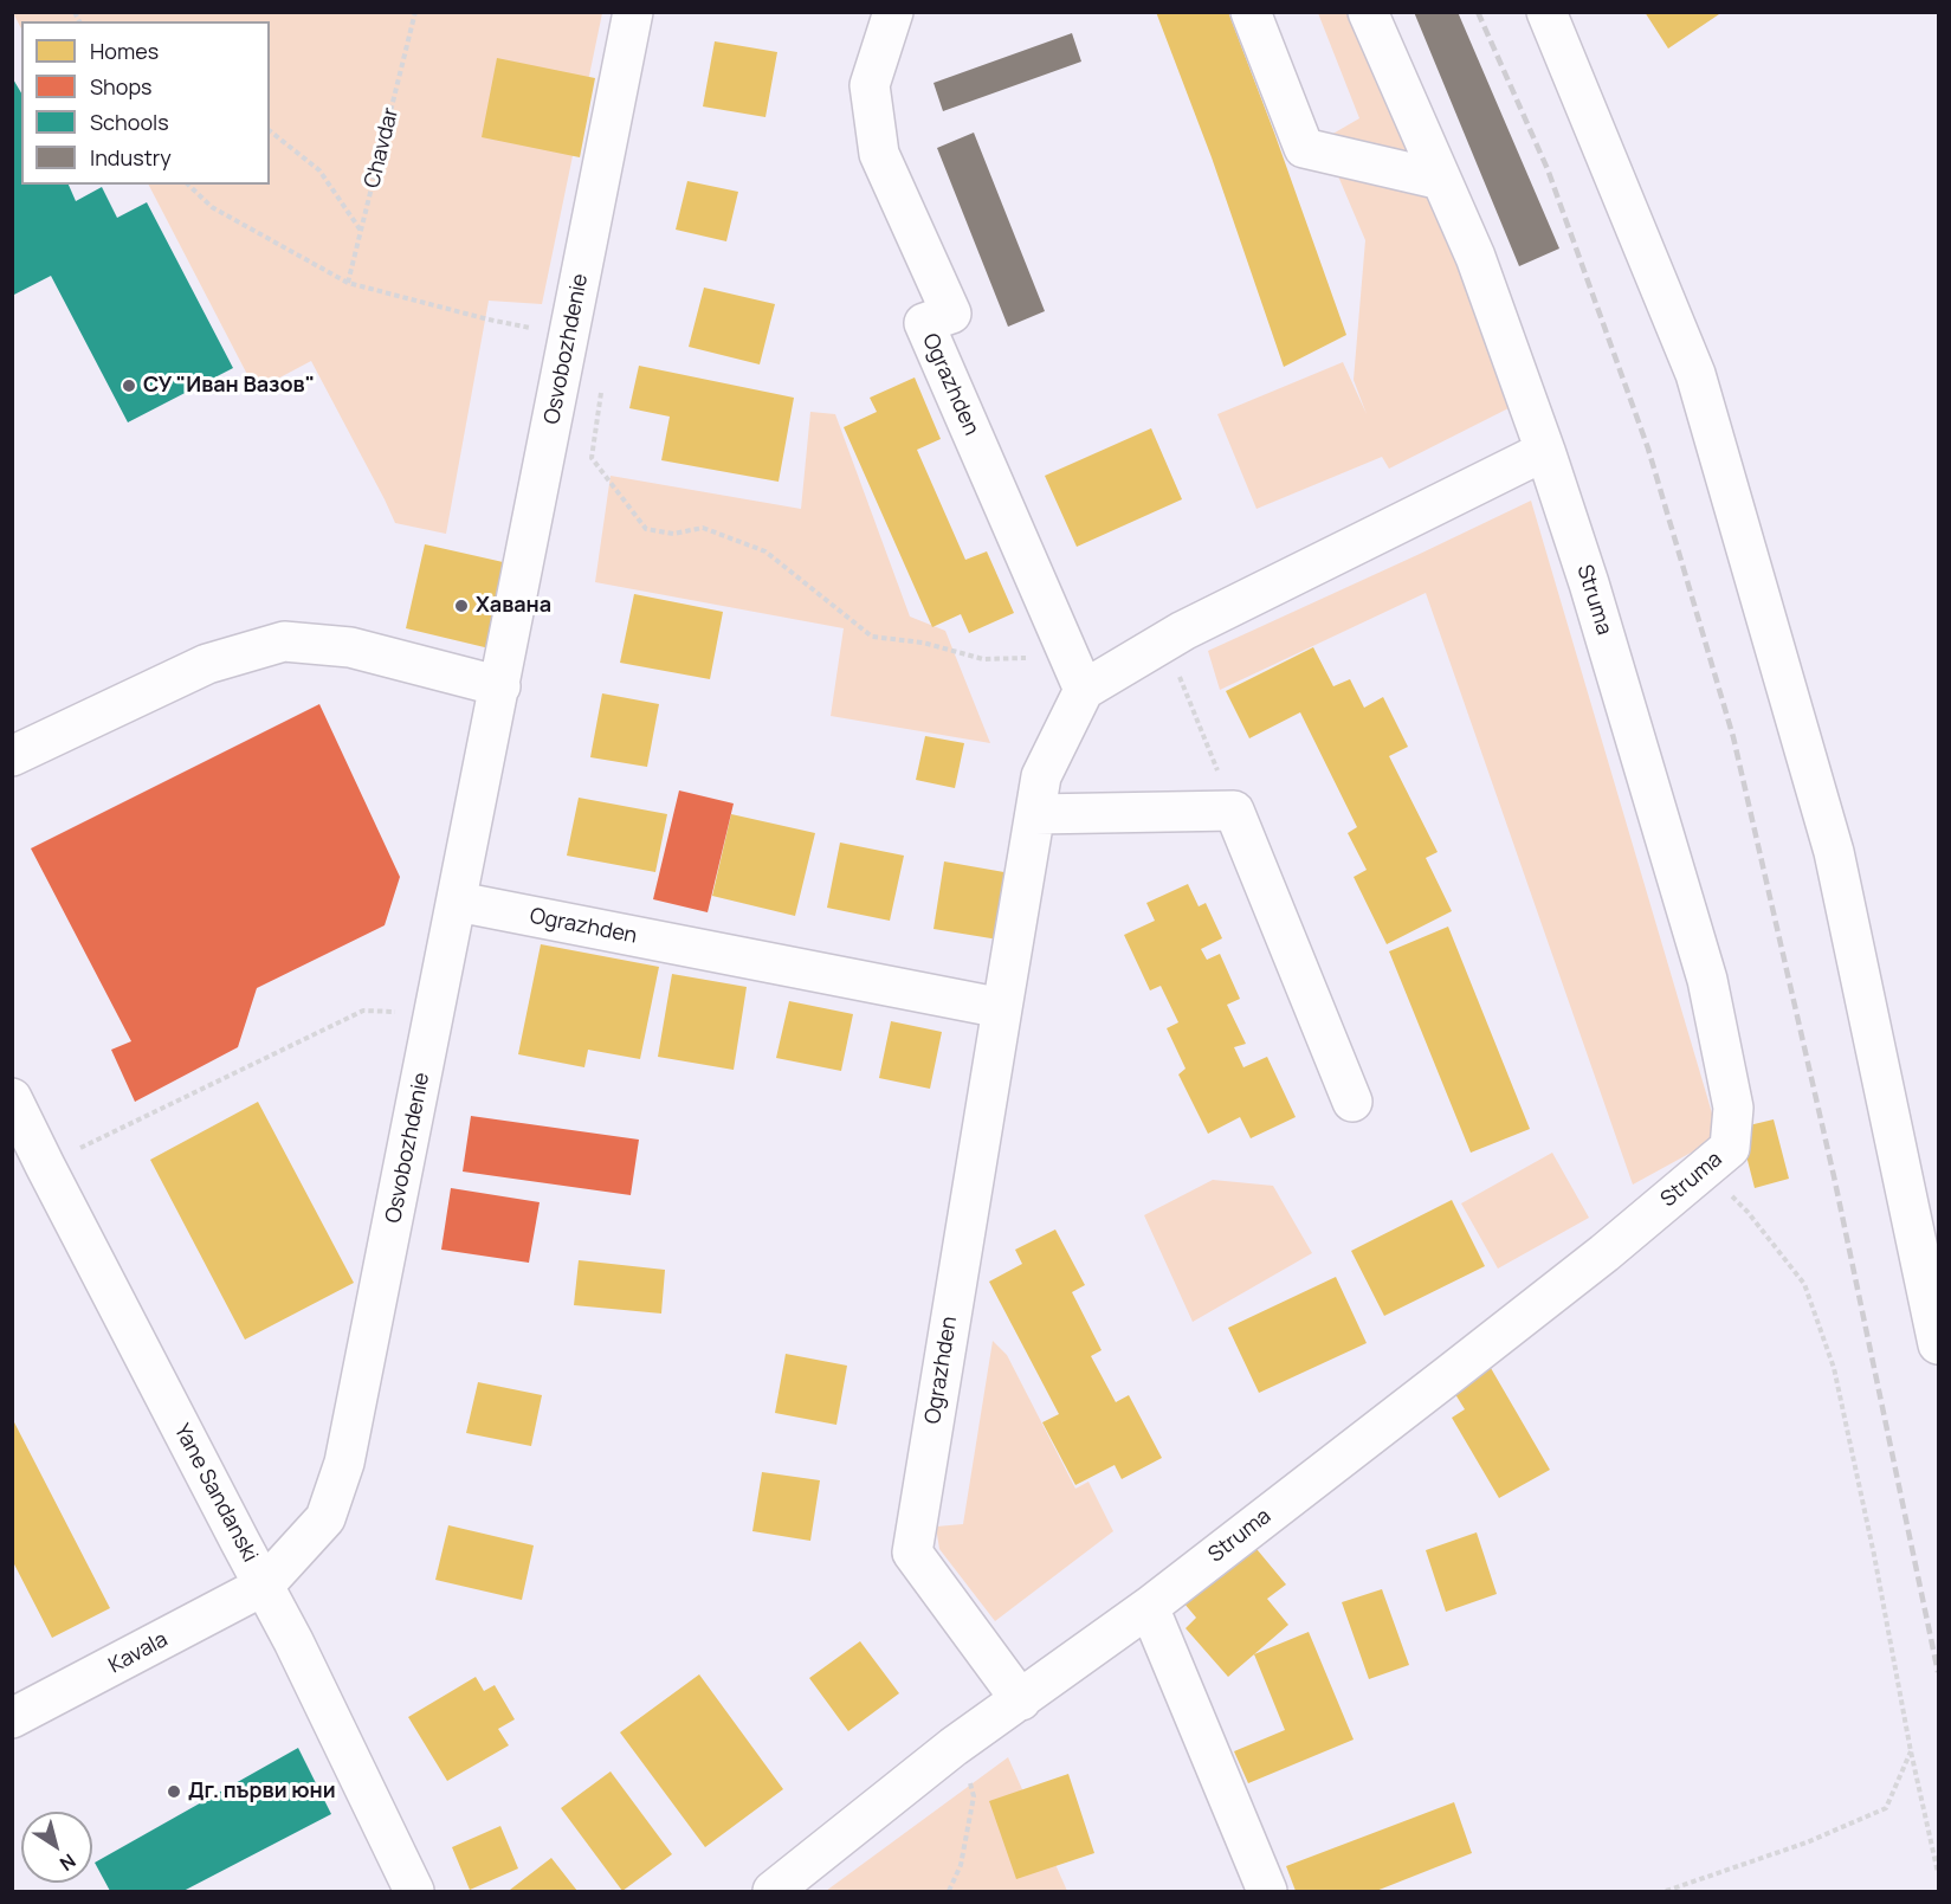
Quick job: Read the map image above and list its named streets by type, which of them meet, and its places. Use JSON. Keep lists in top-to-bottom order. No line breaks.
{"streets":{"street":["Osvobozhdenie","Ograzhden","Struma","Yane Sandanski","Kavala"],"path":["Chavdar"]},"crossings":[["Osvobozhdenie","Ograzhden"],["Osvobozhdenie","Yane Sandanski"],["Osvobozhdenie","Kavala"],["Ograzhden","Struma"],["Yane Sandanski","Kavala"]],"places":["СУ \"Иван Вазов\"","Хавана","Дг. първи юни"],"legend":["Homes","Shops","Schools","Industry"],"north":"bottom right"}
